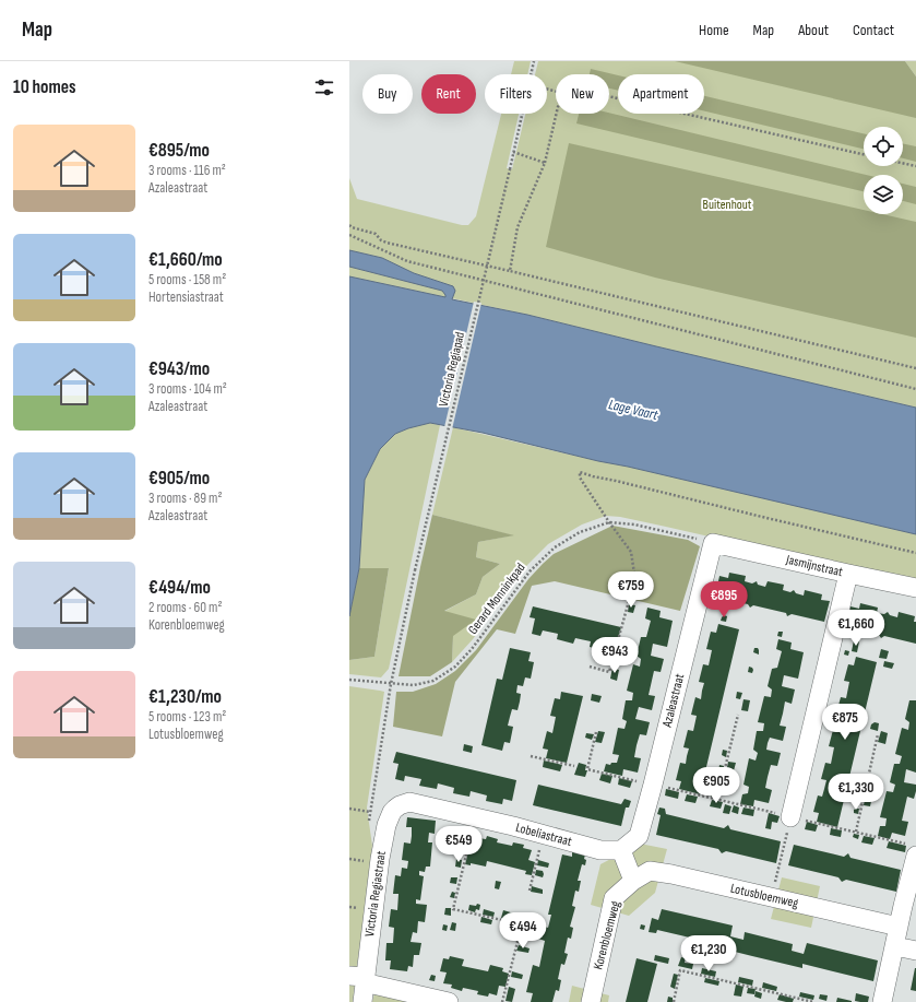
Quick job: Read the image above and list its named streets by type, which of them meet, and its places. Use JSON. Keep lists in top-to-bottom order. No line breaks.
{"streets":{"street":["Jasmijnstraat","Azaleastraat","Lobeliastraat","Victoria Regiastraat","Lotusbloemweg","Korenbloemweg"],"path":["Victoria Regiapad","Gerard Monninkpad"]},"crossings":[["Victoria Regiapad","Gerard Monninkpad"],["Jasmijnstraat","Gerard Monninkpad"],["Jasmijnstraat","Azaleastraat"],["Gerard Monninkpad","Azaleastraat"],["Azaleastraat","Lobeliastraat"],["Lobeliastraat","Victoria Regiastraat"],["Lotusbloemweg","Korenbloemweg"]],"water":["Lage Vaart"],"parks":["Buitenhout"],"page":{"header":"Map","nav":["Home","Map","About","Contact"],"heading":"10 homes","chip":["Buy","Rent","Filters","New","Apartment"],"list":[{"name":"€895/mo","note":"3 rooms · 116 m² · Azaleastraat"},{"name":"€1,660/mo","note":"5 rooms · 158 m² · Hortensiastraat"},{"name":"€943/mo","note":"3 rooms · 104 m² · Azaleastraat"},{"name":"€905/mo","note":"3 rooms · 89 m² · Azaleastraat"},{"name":"€494/mo","note":"2 rooms · 60 m² · Korenbloemweg"},{"name":"€1,230/mo","note":"5 rooms · 123 m² · Lotusbloemweg"}],"price":["€759","€895","€1,660","€943","€875","€905","€1,330","€549","€494","€1,230"]}}
